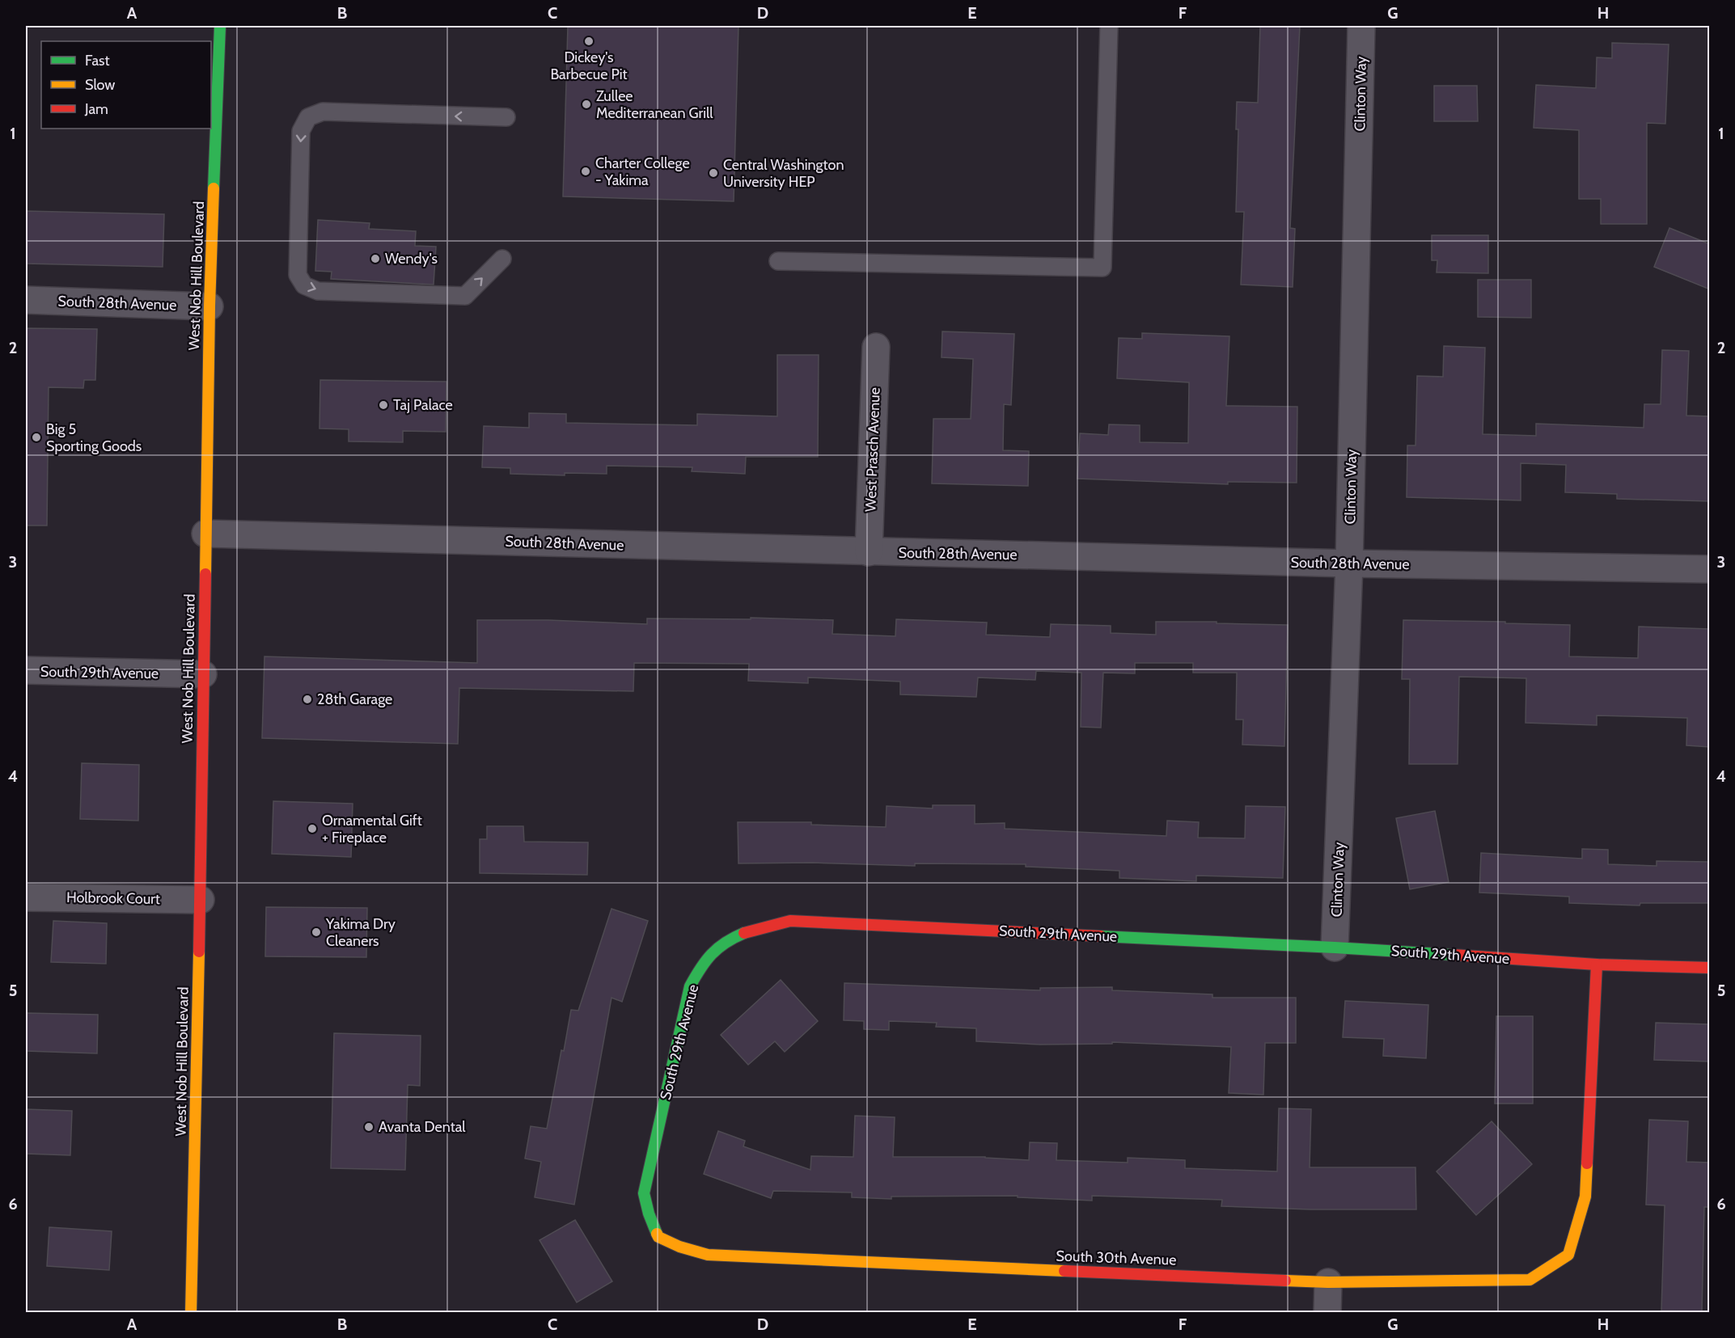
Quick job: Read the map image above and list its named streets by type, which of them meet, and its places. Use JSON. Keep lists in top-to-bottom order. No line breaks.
{"streets":{"street":["Clinton Way","West Nob Hill Boulevard","South 28th Avenue","West Prasch Avenue","South 29th Avenue","Holbrook Court","South 30th Avenue"]},"crossings":[["Clinton Way","South 28th Avenue"],["Clinton Way","South 29th Avenue"],["West Nob Hill Boulevard","South 28th Avenue"],["West Nob Hill Boulevard","South 29th Avenue"],["West Nob Hill Boulevard","Holbrook Court"],["South 28th Avenue","West Prasch Avenue"],["South 29th Avenue","South 30th Avenue"]],"places":["Dickey's Barbecue Pit","Zullee Mediterranean Grill","Charter College - Yakima","Central Washington University HEP","Wendy's","Taj Palace","Big 5 Sporting Goods","28th Garage","Ornamental Gift + Fireplace","Yakima Dry Cleaners","Avanta Dental"],"legend":["Fast","Slow","Jam"],"grid":{"columns":["A","B","C","D","E","F","G","H"],"rows":["1","2","3","4","5","6"]}}
